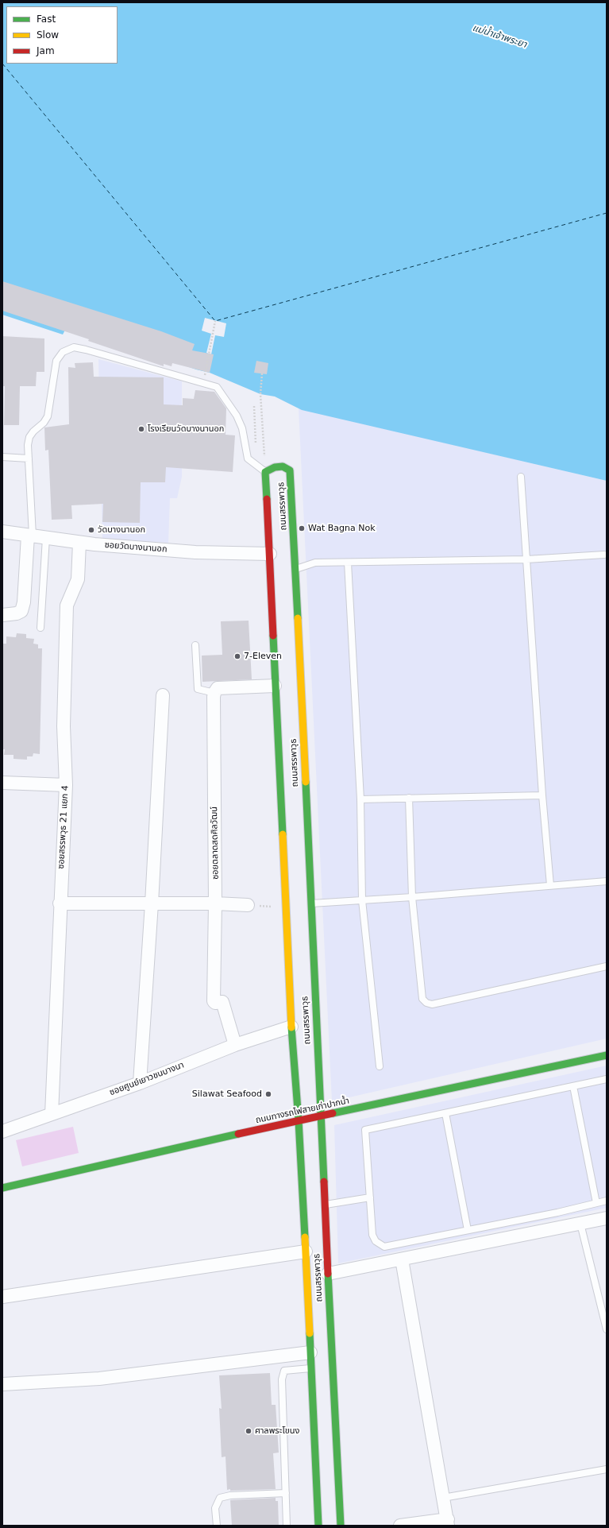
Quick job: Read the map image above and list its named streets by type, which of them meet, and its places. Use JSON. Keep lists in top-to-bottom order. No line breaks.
{"streets":{"main road":["ถนนสรรพาวุธ","ถนนทางรถไฟสายเก่าปากน้ำ"],"street":["ซอยวัดบางนานอก","ซอยสรรพวุธ 21 แยก 4","ซอยตลาดสดศิลวัฒน์","ซอยศูนย์เยาวชนบางนา"]},"crossings":[["ถนนสรรพาวุธ","ซอยวัดบางนานอก"],["ถนนสรรพาวุธ","ซอยศูนย์เยาวชนบางนา"],["ถนนสรรพาวุธ","ถนนทางรถไฟสายเก่าปากน้ำ"],["ซอยวัดบางนานอก","ซอยสรรพวุธ 21 แยก 4"],["ซอยสรรพวุธ 21 แยก 4","ซอยศูนย์เยาวชนบางนา"],["ซอยตลาดสดศิลวัฒน์","ซอยศูนย์เยาวชนบางนา"]],"water":["แม่น้ำเจ้าพระยา"],"places":["โรงเรียนวัดบางนานอก","Wat Bagna Nok","วัดบางนานอก","7-Eleven","Silawat Seafood","ศาลพระโขนง"],"legend":["Fast","Slow","Jam"]}
